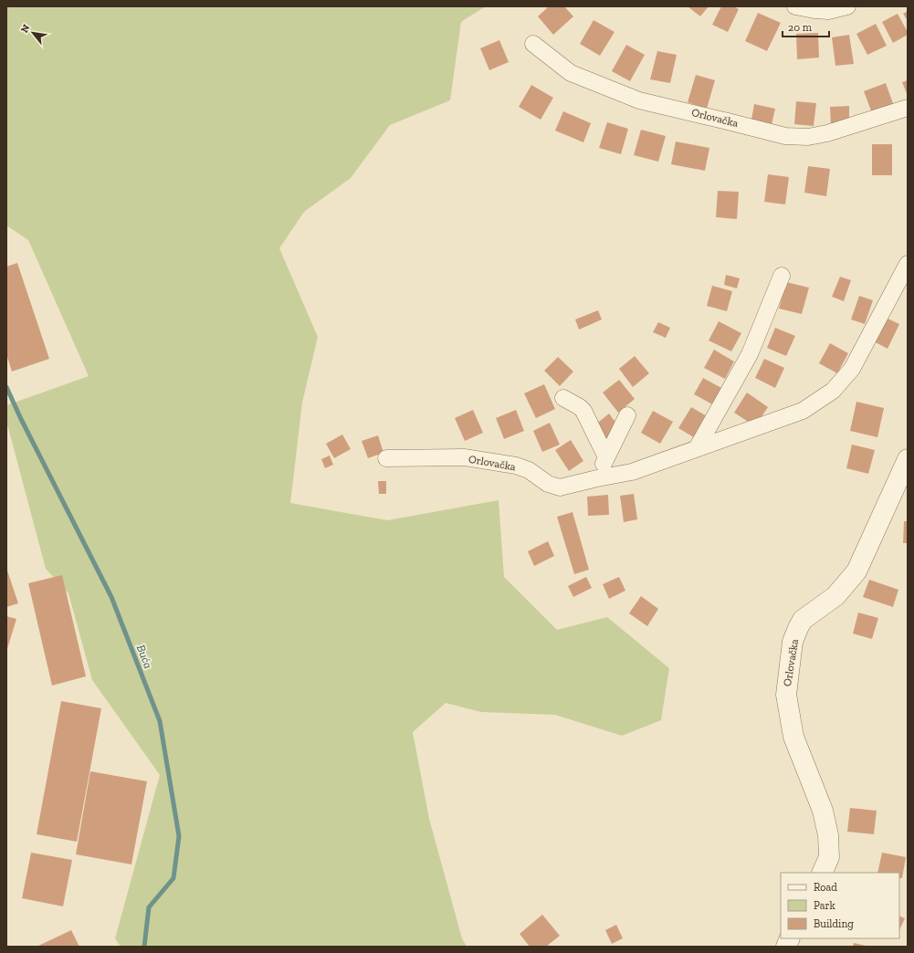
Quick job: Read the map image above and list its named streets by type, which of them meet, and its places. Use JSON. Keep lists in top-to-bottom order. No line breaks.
{"streets":{"street":["Orlovačka"]},"water":["Buća"],"legend":["Road","Park","Building"],"scale_bar":"20 m","north":"top left"}
